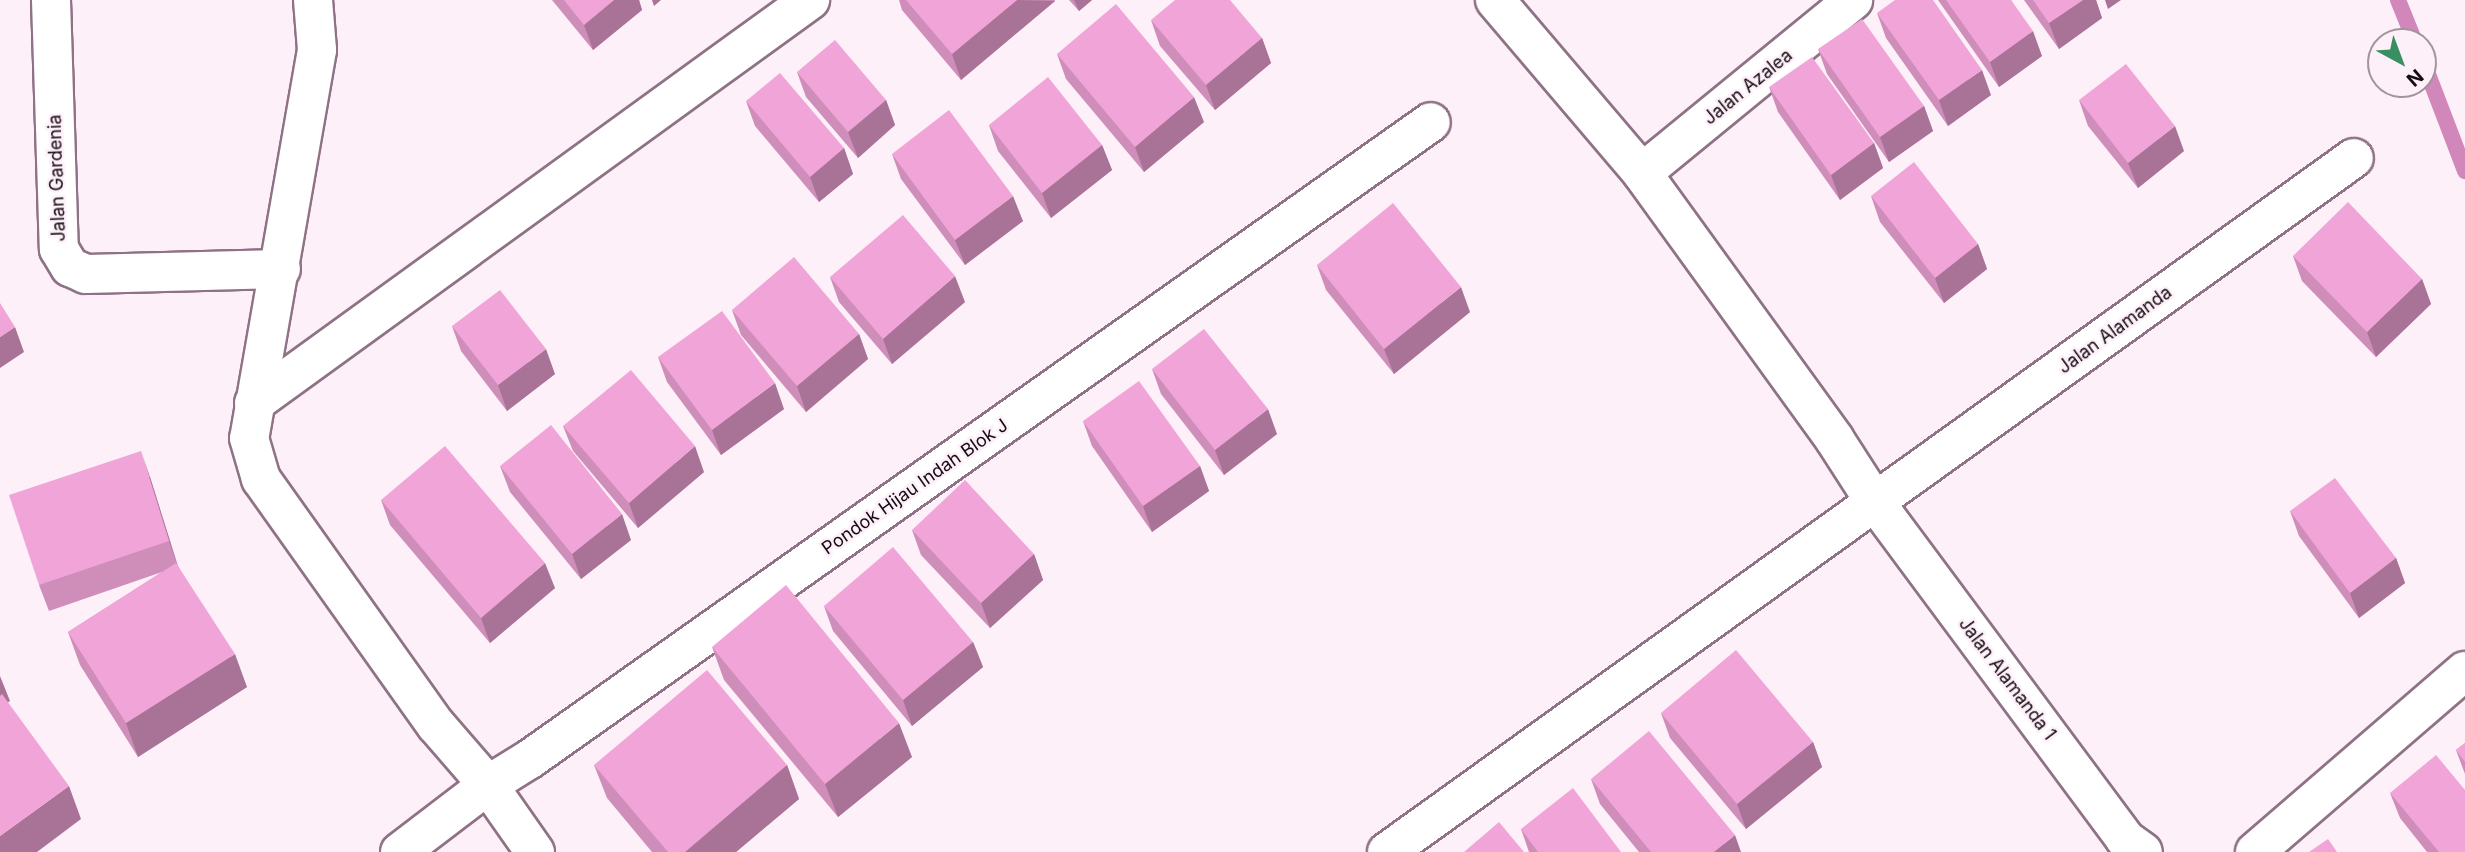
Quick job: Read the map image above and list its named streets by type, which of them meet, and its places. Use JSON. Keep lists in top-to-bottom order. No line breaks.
{"streets":{"street":["Jalan Azalea","Jalan Gardenia","Jalan Alamanda","Pondok Hijau Indah Blok J","Jalan Alamanda 1"]},"crossings":[["Jalan Azalea","Jalan Alamanda 1"],["Jalan Alamanda","Jalan Alamanda 1"]],"north":"bottom right"}
